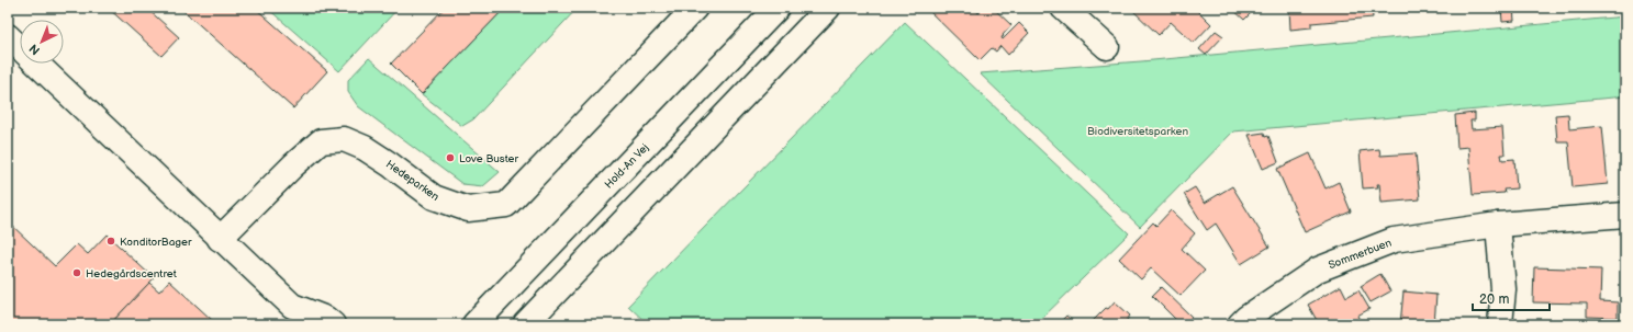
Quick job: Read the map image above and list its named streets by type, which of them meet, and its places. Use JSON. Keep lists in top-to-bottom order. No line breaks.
{"streets":{"street":["Hold-An Vej","Hedeparken","Sommerbuen"]},"parks":["Biodiversitetsparken"],"places":["Love Buster","KonditorBager","Hedegårdscentret"],"scale_bar":"20 m","north":"bottom left"}
